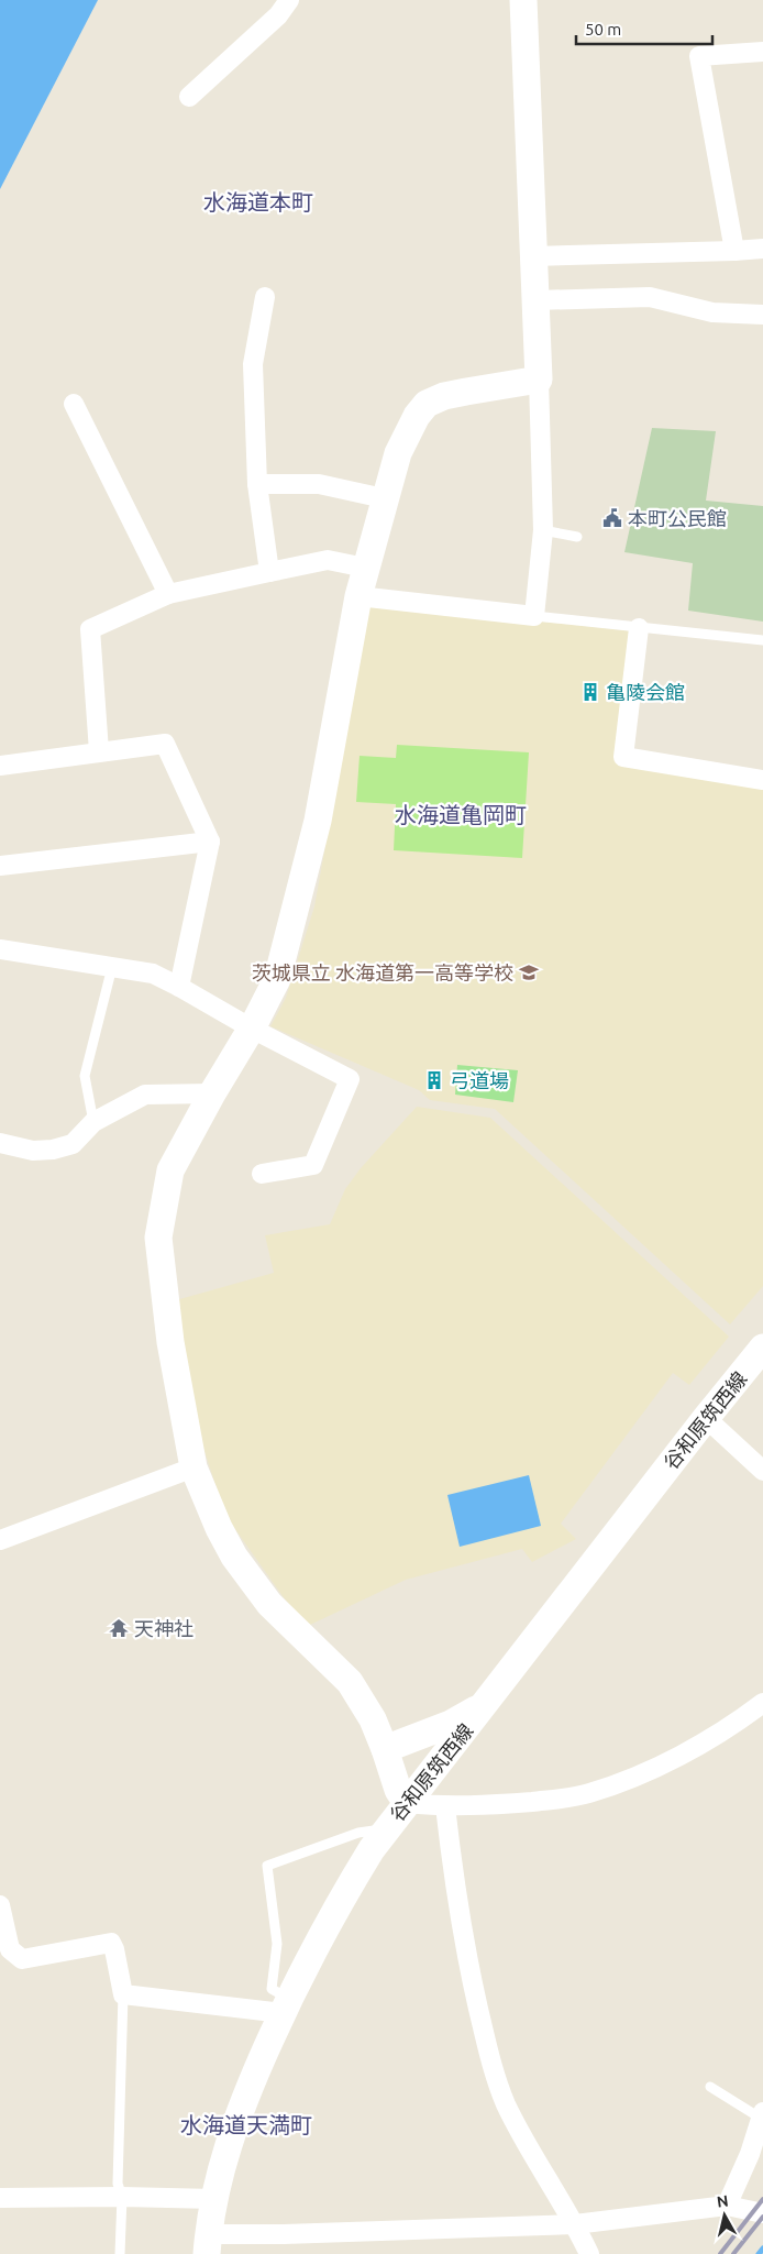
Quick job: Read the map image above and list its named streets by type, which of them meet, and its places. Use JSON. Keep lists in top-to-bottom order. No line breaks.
{"streets":{"street":["谷和原筑西線"]},"districts":["水海道本町","水海道亀岡町","水海道天満町"],"places":{"public building":["本町公民館"],"building":["亀陵会館","弓道場"],"school or university":["茨城県立 水海道第一高等学校"],"temple":["天神社"]},"scale_bar":"50 m","north":"top"}
